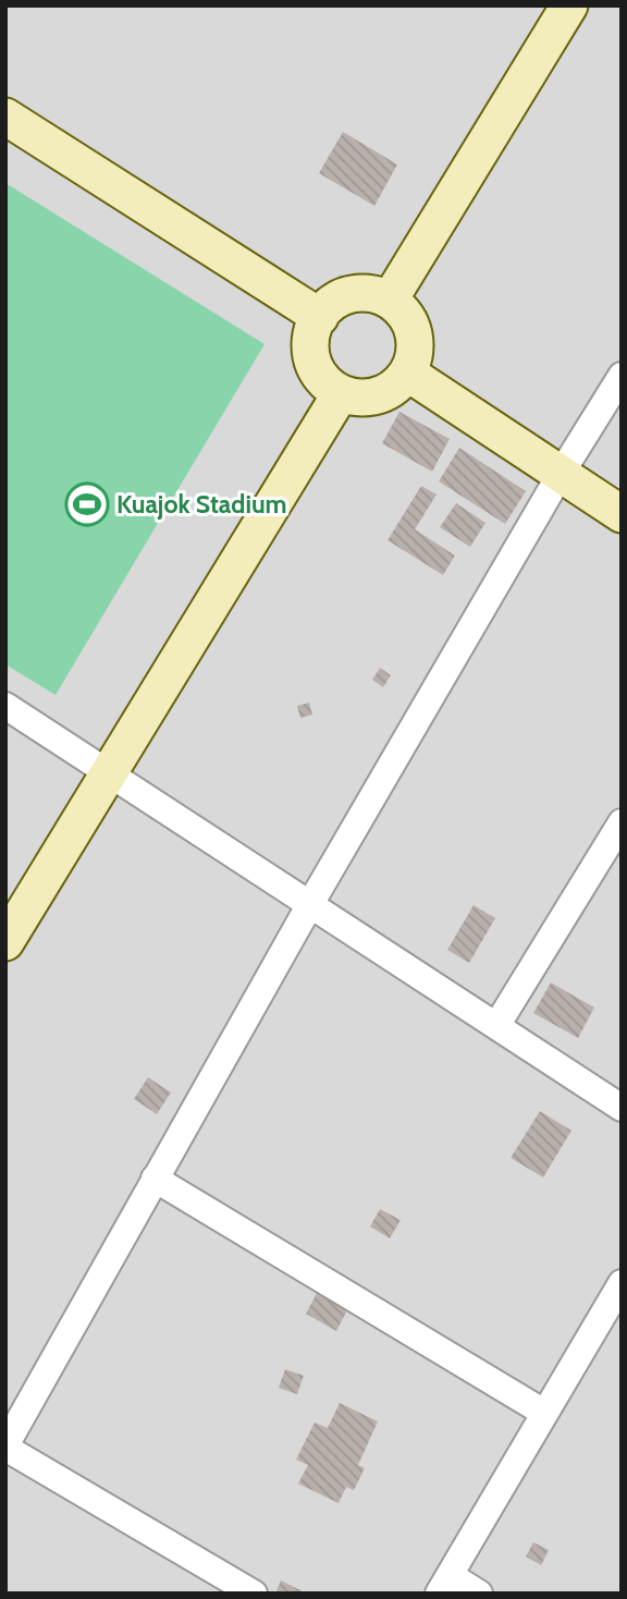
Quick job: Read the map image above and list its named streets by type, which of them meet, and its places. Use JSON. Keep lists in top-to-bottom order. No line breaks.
{"places":{"sports":["Kuajok Stadium"]}}
